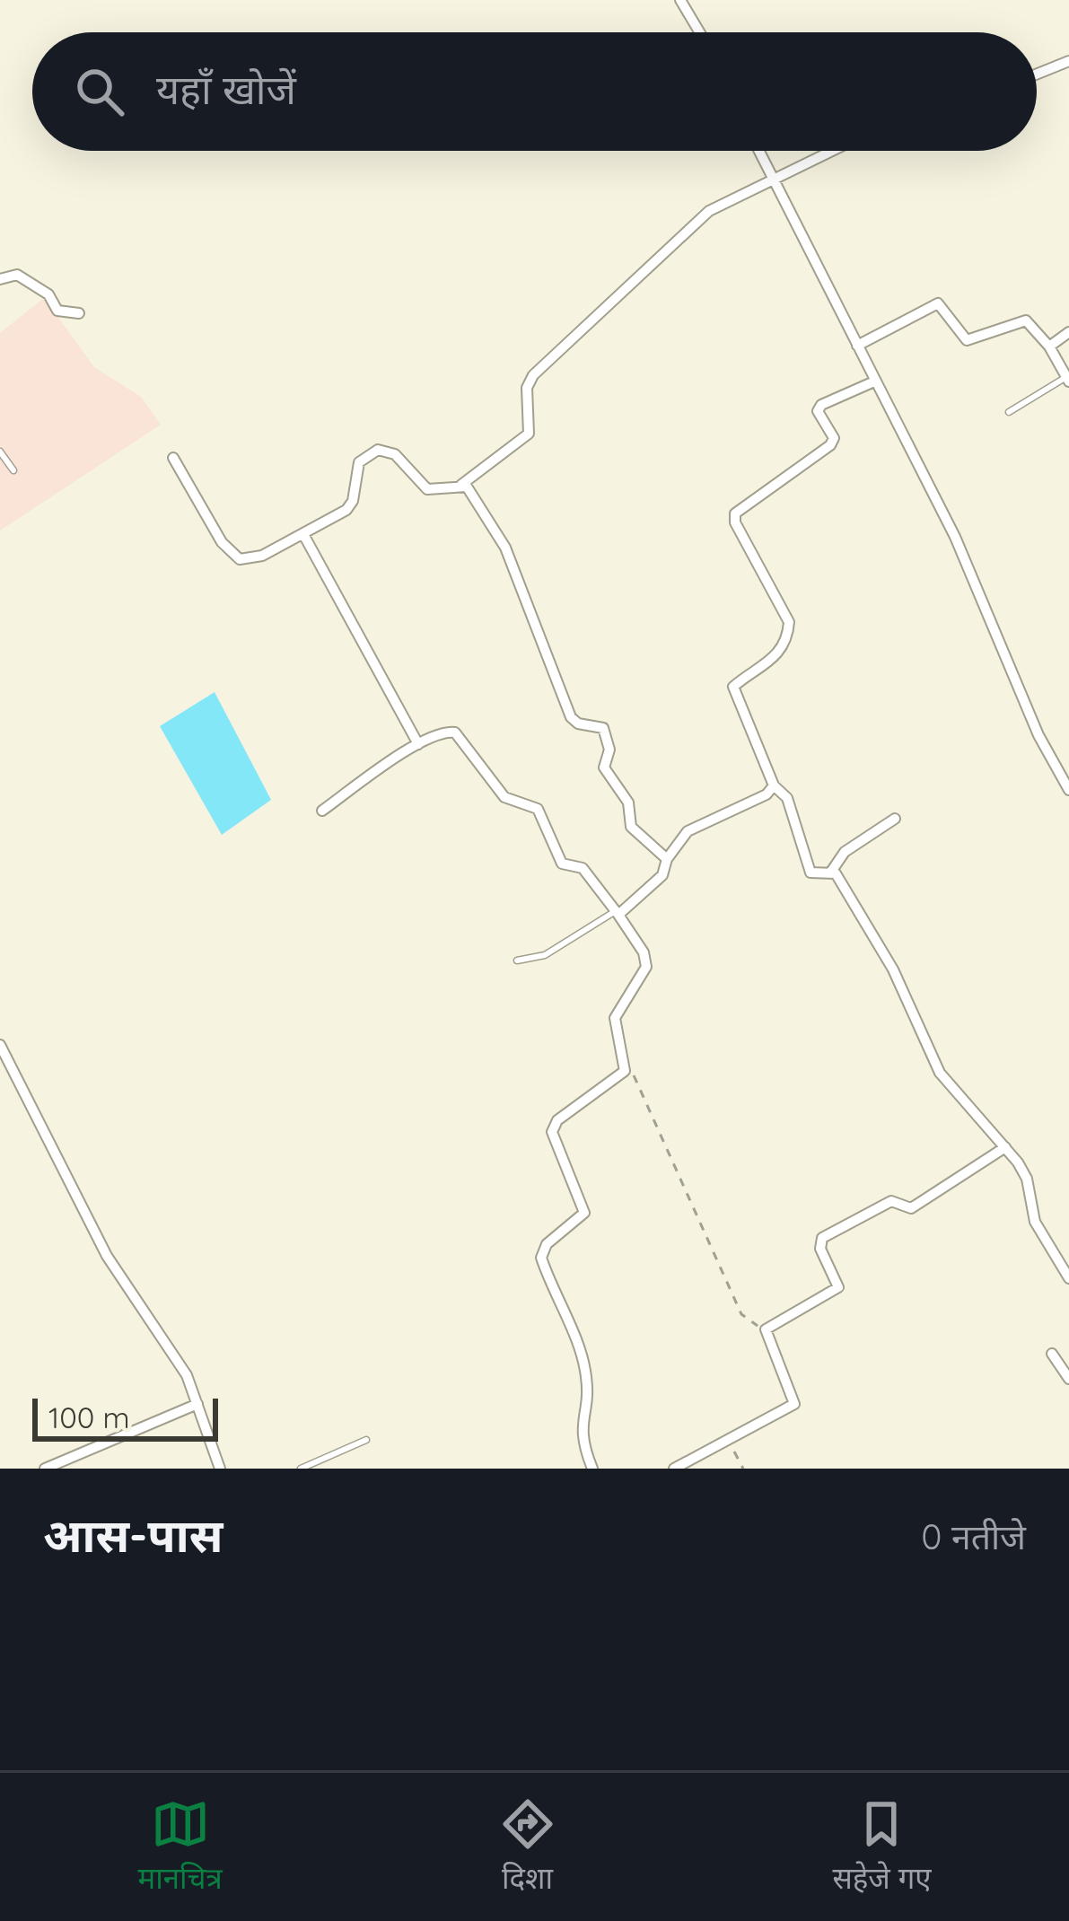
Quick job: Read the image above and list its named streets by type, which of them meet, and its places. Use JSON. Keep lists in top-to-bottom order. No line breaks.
{"scale_bar":"100 m","page":{"search":"यहाँ खोजें","scale":"100 m","heading":["आस-पास","0 नतीजे"],"nav":["मानचित्र","दिशा","सहेजे गए"]}}
